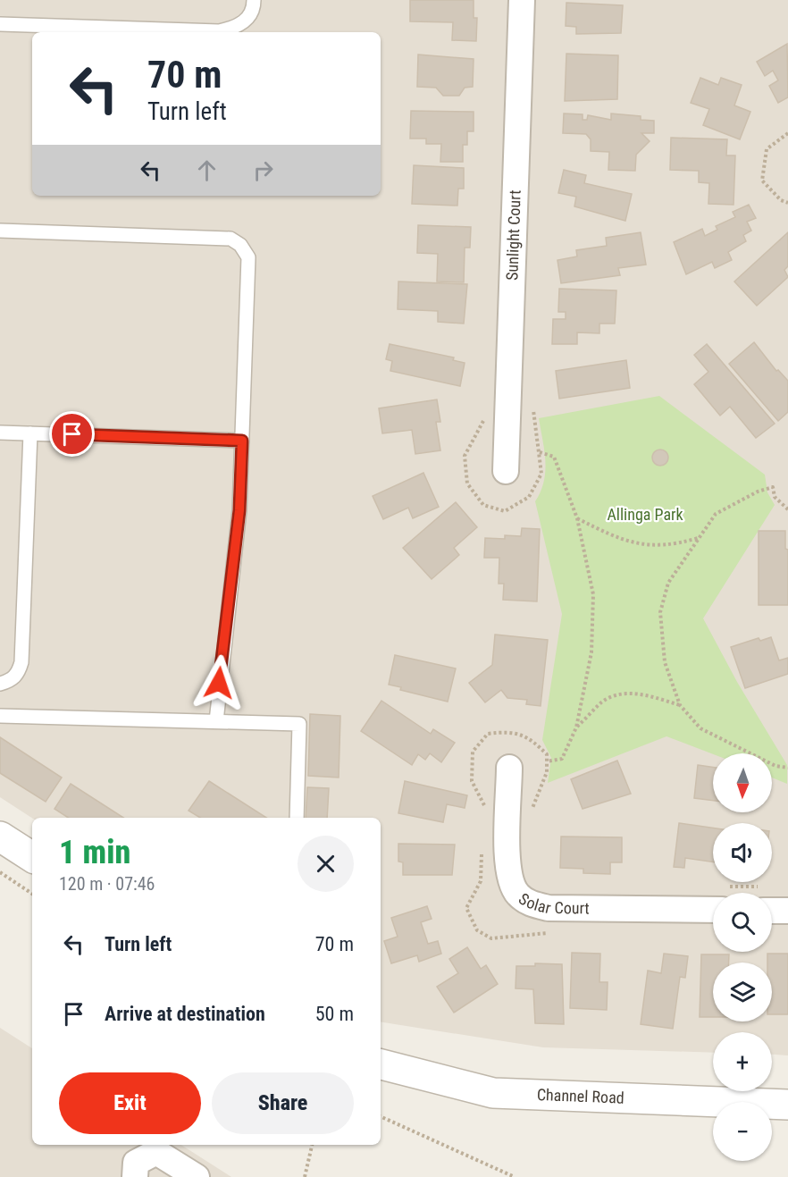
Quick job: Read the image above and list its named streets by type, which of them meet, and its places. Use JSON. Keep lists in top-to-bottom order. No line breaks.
{"streets":{"street":["Sunlight Court","Solar Court","Channel Road"]},"parks":["Allinga Park"],"north":"bottom","page":{"turn":["70 m","Turn left"],"map_buttons":["+","−"],"heading":["1 min","120 m · 07:46"],"list":[{"name":"Turn left","value":"70 m"},{"name":"Arrive at destination","value":"50 m"}],"buttons":["Exit","Share"]}}
